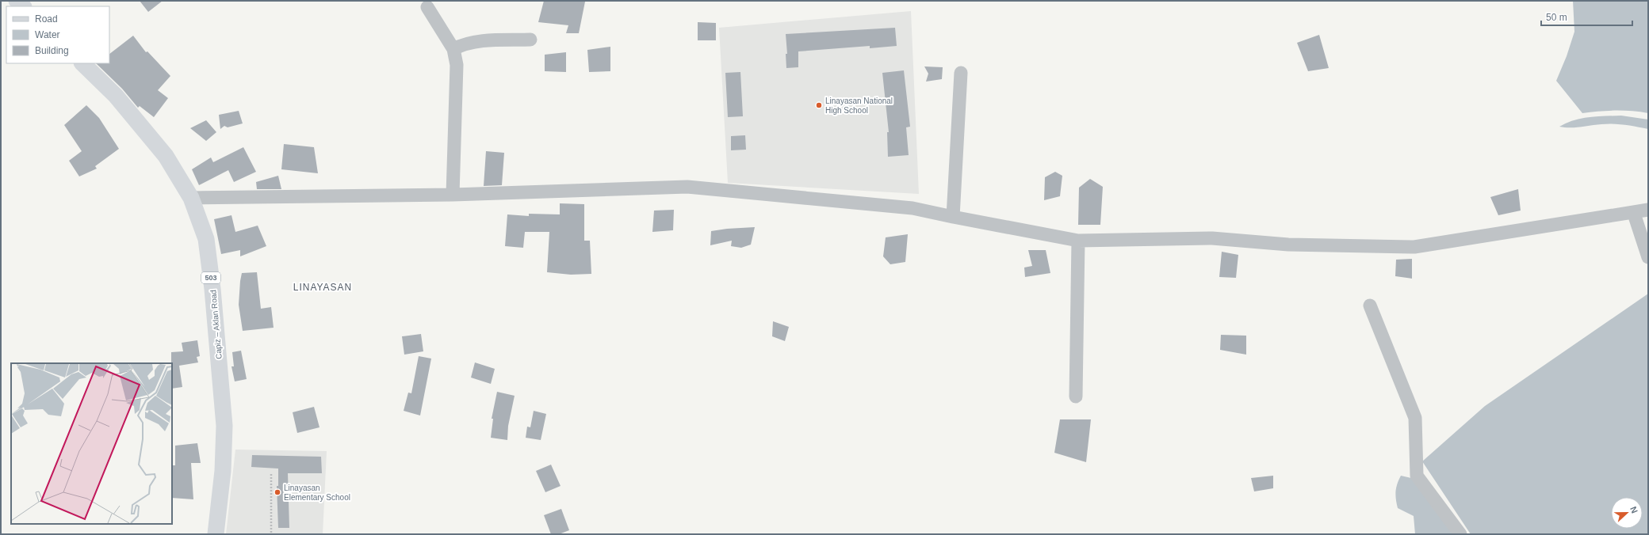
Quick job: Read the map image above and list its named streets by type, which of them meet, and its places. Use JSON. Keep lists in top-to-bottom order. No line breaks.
{"streets":{"main road":["503","Capiz – Aklan Road"]},"districts":["LINAYASAN"],"places":["Linayasan National High School","Linayasan Elementary School"],"legend":["Road","Water","Building"],"scale_bar":"50 m","north":"right"}
